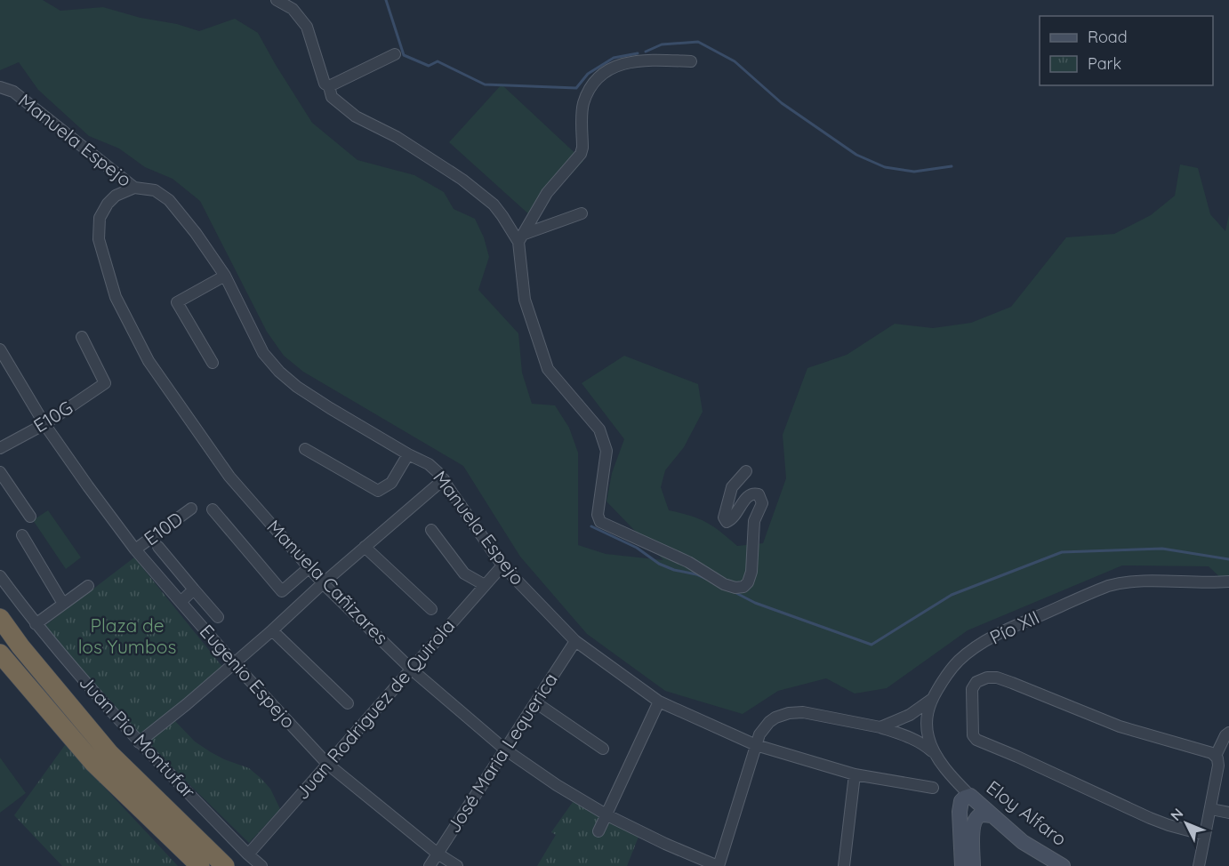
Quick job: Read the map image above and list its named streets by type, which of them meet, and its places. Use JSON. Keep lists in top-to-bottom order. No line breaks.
{"streets":{"street":["Manuela Espejo","E10G","E10D","Manuela Cañizares","Pío XII","Eugenio Espejo","Juan Rodriguez de Quirola","Juan Pio Montufar","José Maria Lequerica","Eloy Alfaro"]},"crossings":[["Manuela Espejo","Manuela Cañizares"],["Manuela Espejo","Juan Rodriguez de Quirola"],["Manuela Espejo","José Maria Lequerica"],["E10G","Eugenio Espejo"],["E10D","Eugenio Espejo"],["Manuela Cañizares","Juan Rodriguez de Quirola"],["Manuela Cañizares","José Maria Lequerica"],["Pío XII","Eloy Alfaro"],["Eugenio Espejo","Juan Rodriguez de Quirola"],["Eugenio Espejo","José Maria Lequerica"],["Juan Rodriguez de Quirola","Juan Pio Montufar"]],"parks":["Plaza de los Yumbos"],"legend":["Road","Park"],"north":"top left"}
